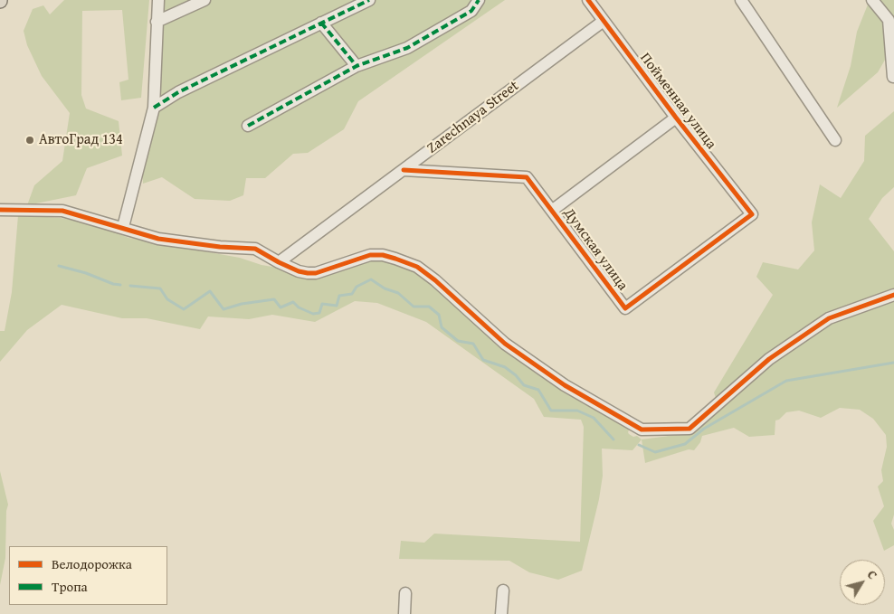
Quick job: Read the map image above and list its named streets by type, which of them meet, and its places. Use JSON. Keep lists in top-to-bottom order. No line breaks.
{"streets":{"street":["Пойменная улица","Zarechnaya Street","Думская улица"]},"crossings":[["Пойменная улица","Zarechnaya Street"],["Пойменная улица","Думская улица"],["Zarechnaya Street","Думская улица"]],"places":["АвтоГрад 134"],"legend":["Велодорожка","Тропа"],"north":"top right"}
